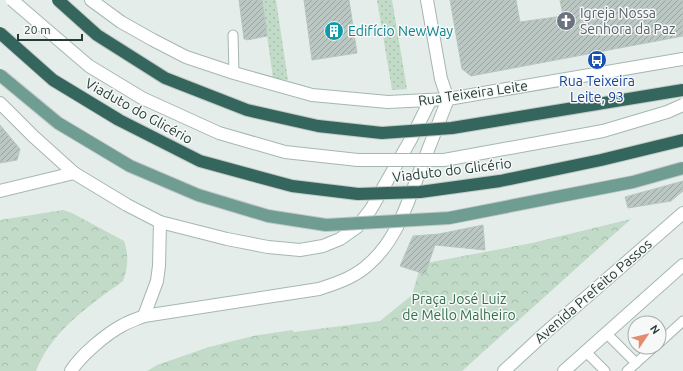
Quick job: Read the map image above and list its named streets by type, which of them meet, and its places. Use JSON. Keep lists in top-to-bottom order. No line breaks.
{"streets":{"highway":["Viaduto do Glicério"],"main road":["Rua Teixeira Leite","Avenida Prefeito Passos"]},"parks":["Praça José Luiz de Mello Malheiro"],"places":{"church":["Igreja Nossa Senhora da Paz"],"building":["Edifício NewWay"],"bus stop":["Rua Teixeira Leite, 93"]},"scale_bar":"20 m","north":"top right"}
